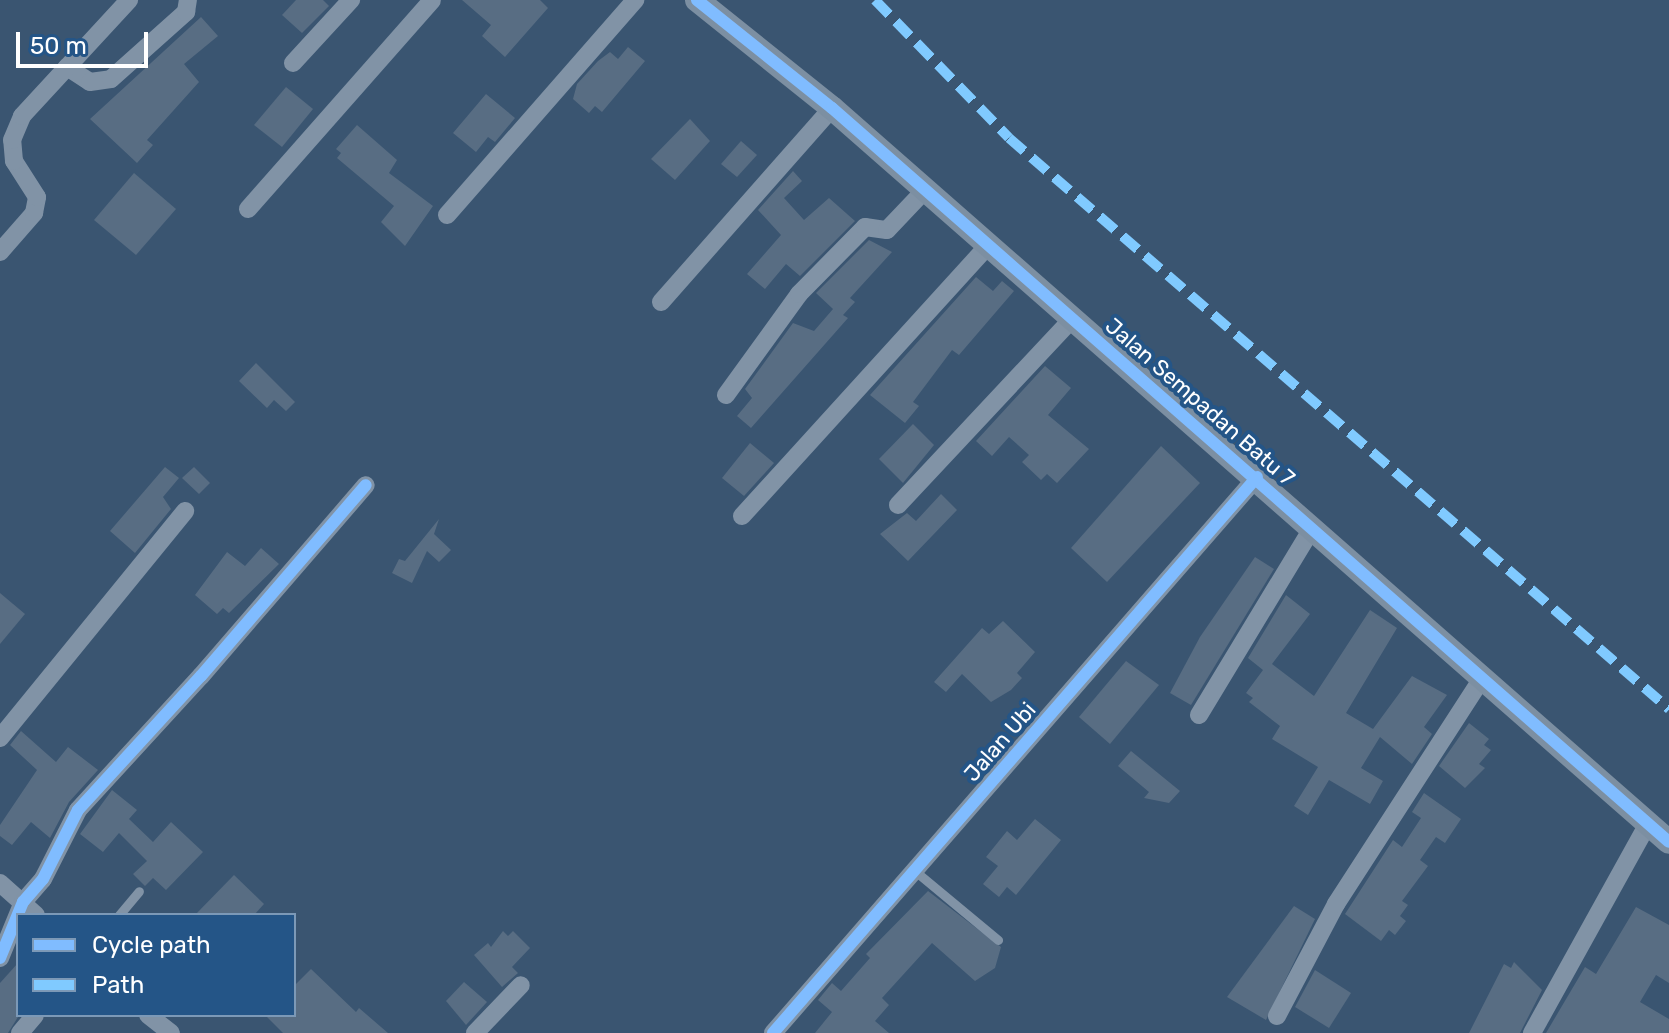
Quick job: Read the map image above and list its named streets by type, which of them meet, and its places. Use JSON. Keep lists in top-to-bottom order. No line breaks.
{"streets":{"street":["Jalan Sempadan Batu 7","Jalan Ubi"]},"crossings":[["Jalan Sempadan Batu 7","Jalan Ubi"]],"legend":["Cycle path","Path"],"scale_bar":"50 m"}
